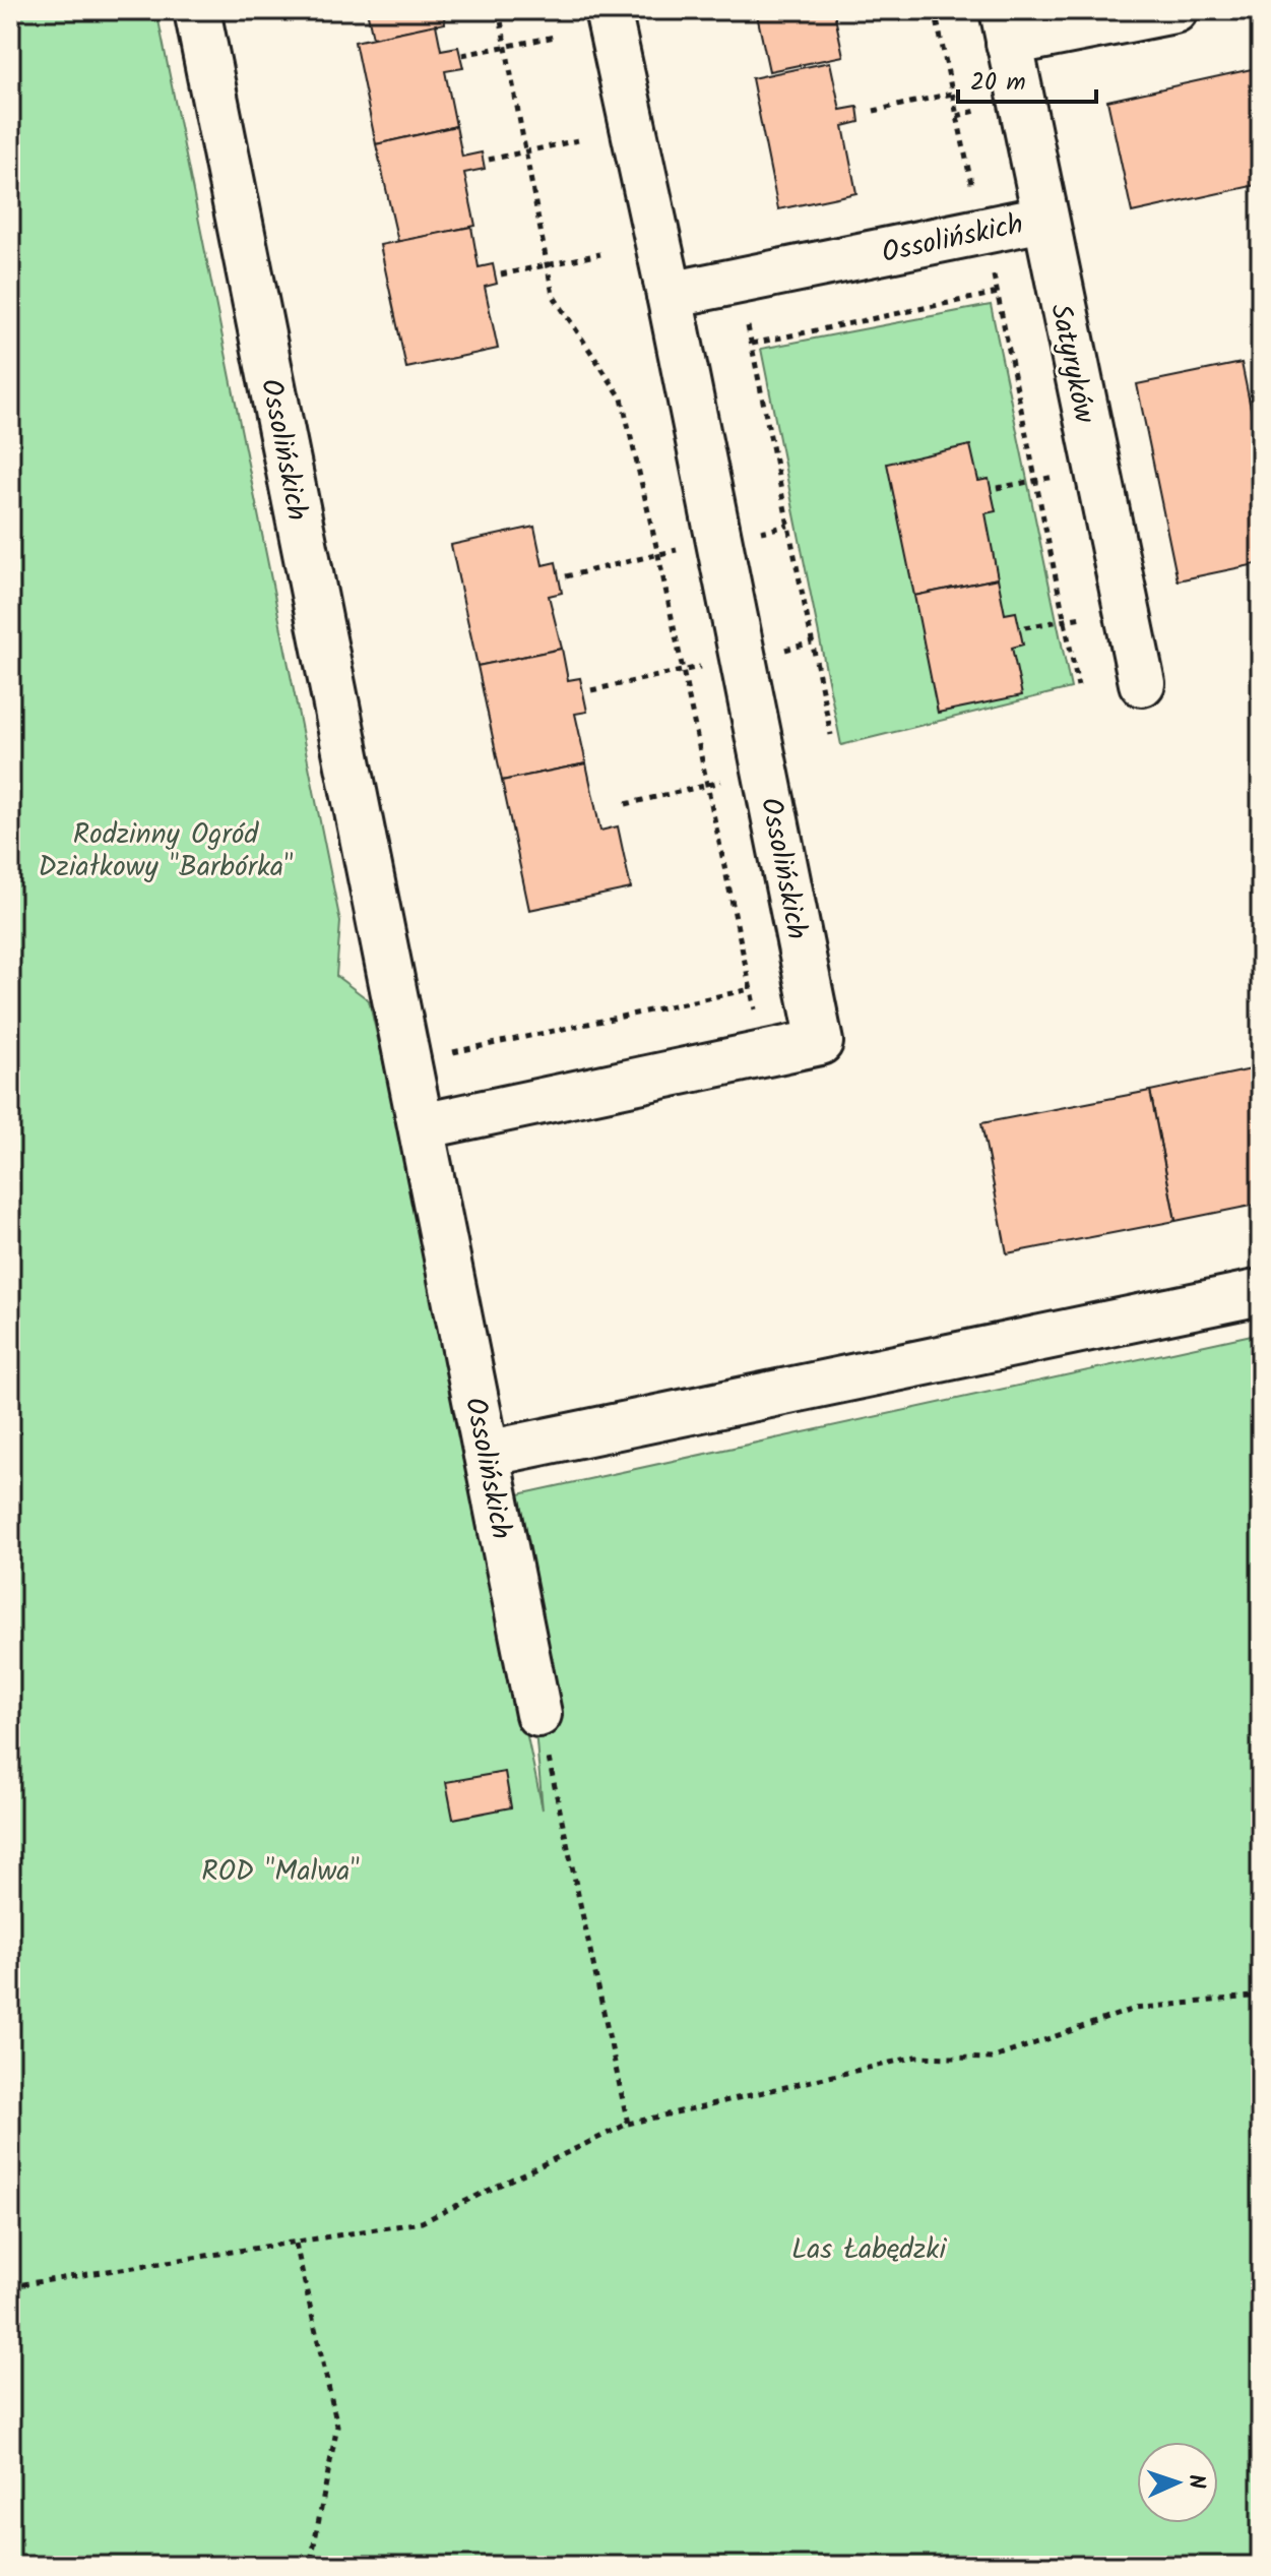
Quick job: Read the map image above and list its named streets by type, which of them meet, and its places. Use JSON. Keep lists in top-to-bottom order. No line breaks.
{"streets":{"street":["Ossolińskich","Satyryków"]},"crossings":[["Ossolińskich","Satyryków"]],"parks":["Rodzinny Ogród Działkowy \"Barbórka\"","ROD \"Malwa\"","Las Łabędzki"],"scale_bar":"20 m","north":"right"}
